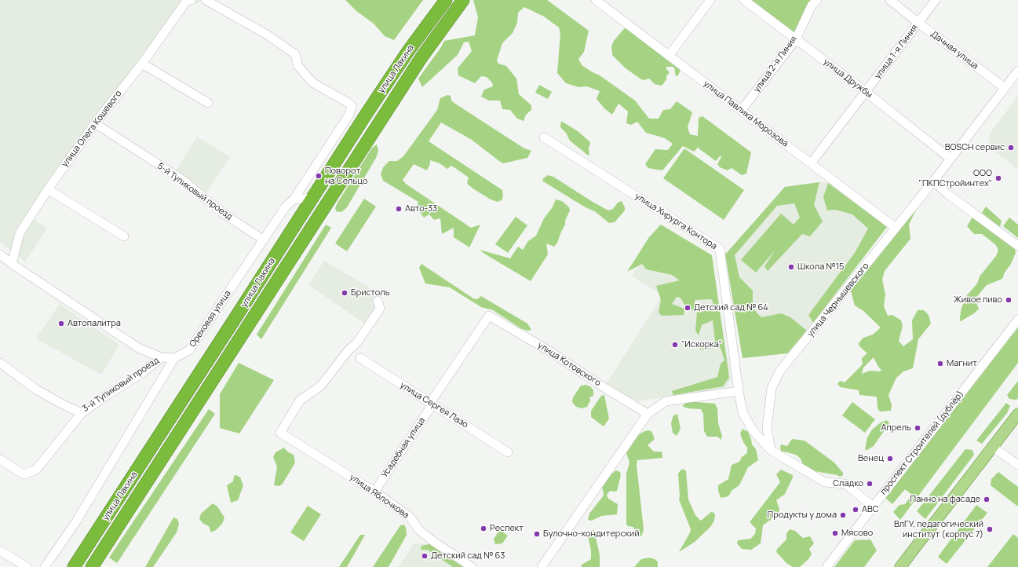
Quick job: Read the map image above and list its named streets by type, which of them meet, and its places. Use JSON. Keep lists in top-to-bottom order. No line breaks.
{"streets":{"highway":["улица Лакина"],"street":["Дачная улица","улица 1-я Линия","улица 2-я Линия","улица Дружбы","улица Павлика Морозова","улица Олега Кошевого","5-й Тупиковый проезд","улица Хирурга Контора","улица Чернышевского","Ореховая улица","улица Котовского","3-й Тупиковый проезд","улица Сергея Лазо","проспект Строителей (дублёр)","Усадебная улица","улица Яблочкова"]},"crossings":[["Дачная улица","улица 1-я Линия"],["Дачная улица","улица Чернышевского"],["улица 1-я Линия","улица Дружбы"],["улица 1-я Линия","улица Павлика Морозова"],["улица 2-я Линия","улица Дружбы"],["улица 2-я Линия","улица Павлика Морозова"],["улица Дружбы","улица Чернышевского"],["улица Павлика Морозова","улица Чернышевского"],["улица Олега Кошевого","5-й Тупиковый проезд"],["5-й Тупиковый проезд","Ореховая улица"],["улица Котовского","Усадебная улица"],["улица Сергея Лазо","Усадебная улица"],["Усадебная улица","улица Яблочкова"]],"places":["BOSCH сервис","Поворот на Сельцо","ООО \"ПКПСтройинтех\"","Авто-33","Школа №15","Бристоль","Живое пиво","Детский сад № 64","Автопалитра","\"Искорка\"","Магнит","Апрель","Венец","Сладко","Панно на фасаде","ABC","Продукты у дома","Респект","ВлГУ, педагогический институт (корпус 7)","Мясово","Булочно-кондитерский","Детский сад № 63"]}
